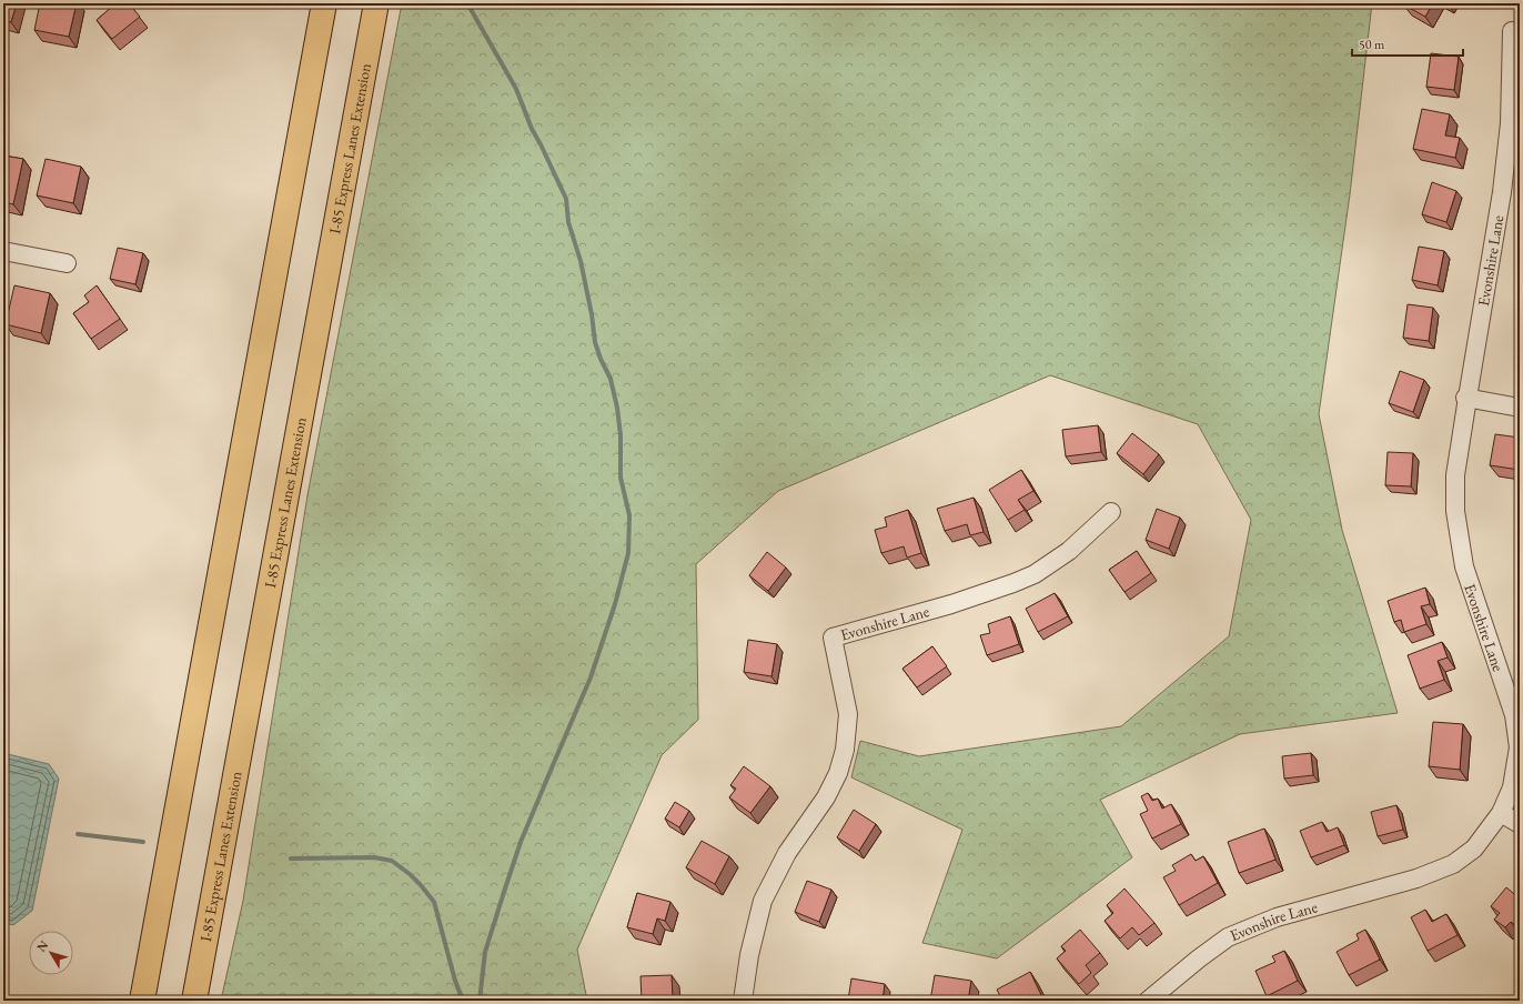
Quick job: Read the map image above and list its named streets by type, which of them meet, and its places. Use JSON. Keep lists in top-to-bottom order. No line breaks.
{"streets":{"highway":["I-85 Express Lanes Extension"],"street":["Evonshire Lane"]},"scale_bar":"50 m","north":"top left"}
